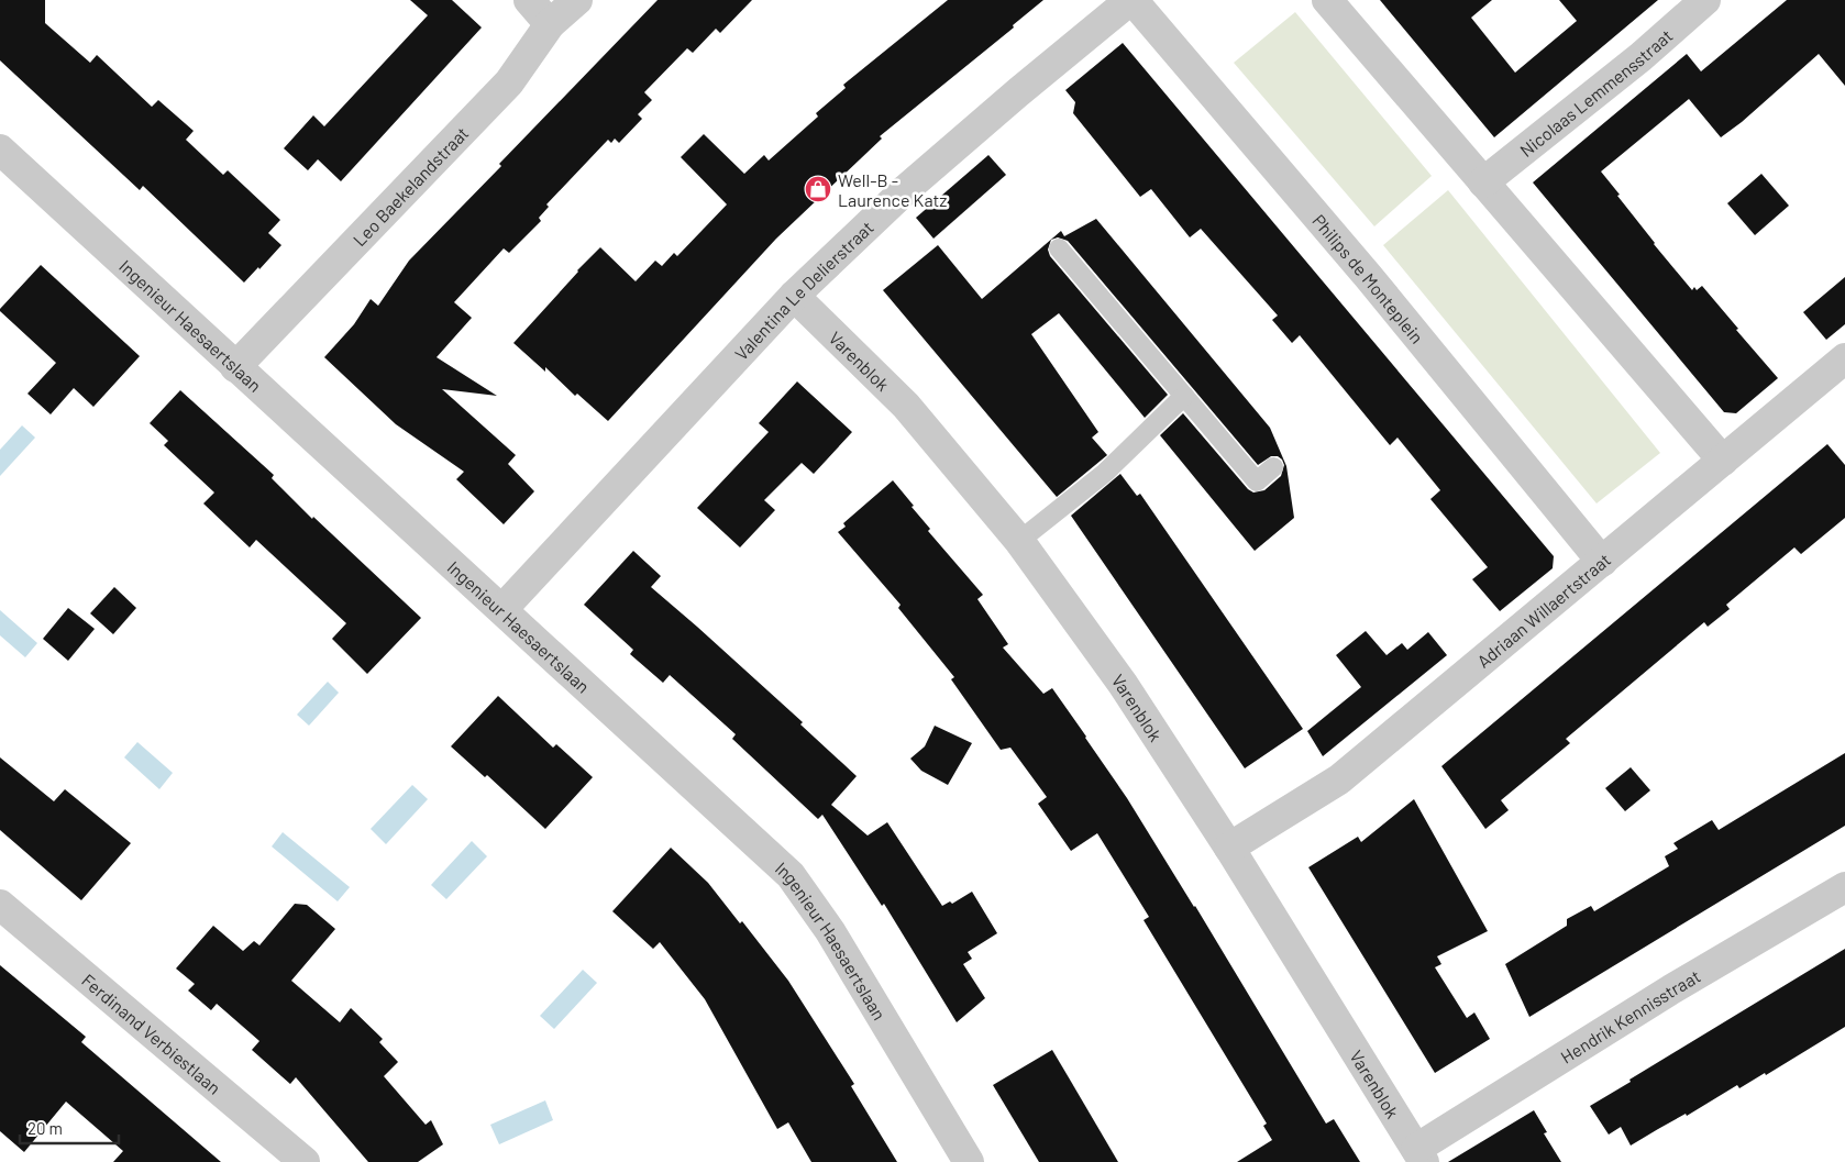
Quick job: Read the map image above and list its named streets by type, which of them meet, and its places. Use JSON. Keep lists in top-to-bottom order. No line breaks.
{"streets":{"street":["Nicolaas Lemmensstraat","Leo Baekelandstraat","Philips de Monteplein","Valentina Le Delierstraat","Ingenieur Haesaertslaan","Varenblok","Adriaan Willaertstraat","Hendrik Kennisstraat","Ferdinand Verbiestlaan"]},"crossings":[["Leo Baekelandstraat","Ingenieur Haesaertslaan"],["Philips de Monteplein","Valentina Le Delierstraat"],["Philips de Monteplein","Adriaan Willaertstraat"],["Valentina Le Delierstraat","Ingenieur Haesaertslaan"],["Valentina Le Delierstraat","Varenblok"],["Varenblok","Adriaan Willaertstraat"],["Varenblok","Hendrik Kennisstraat"]],"places":{"shop":["Well-B - Laurence Katz"]},"scale_bar":"20 m"}
